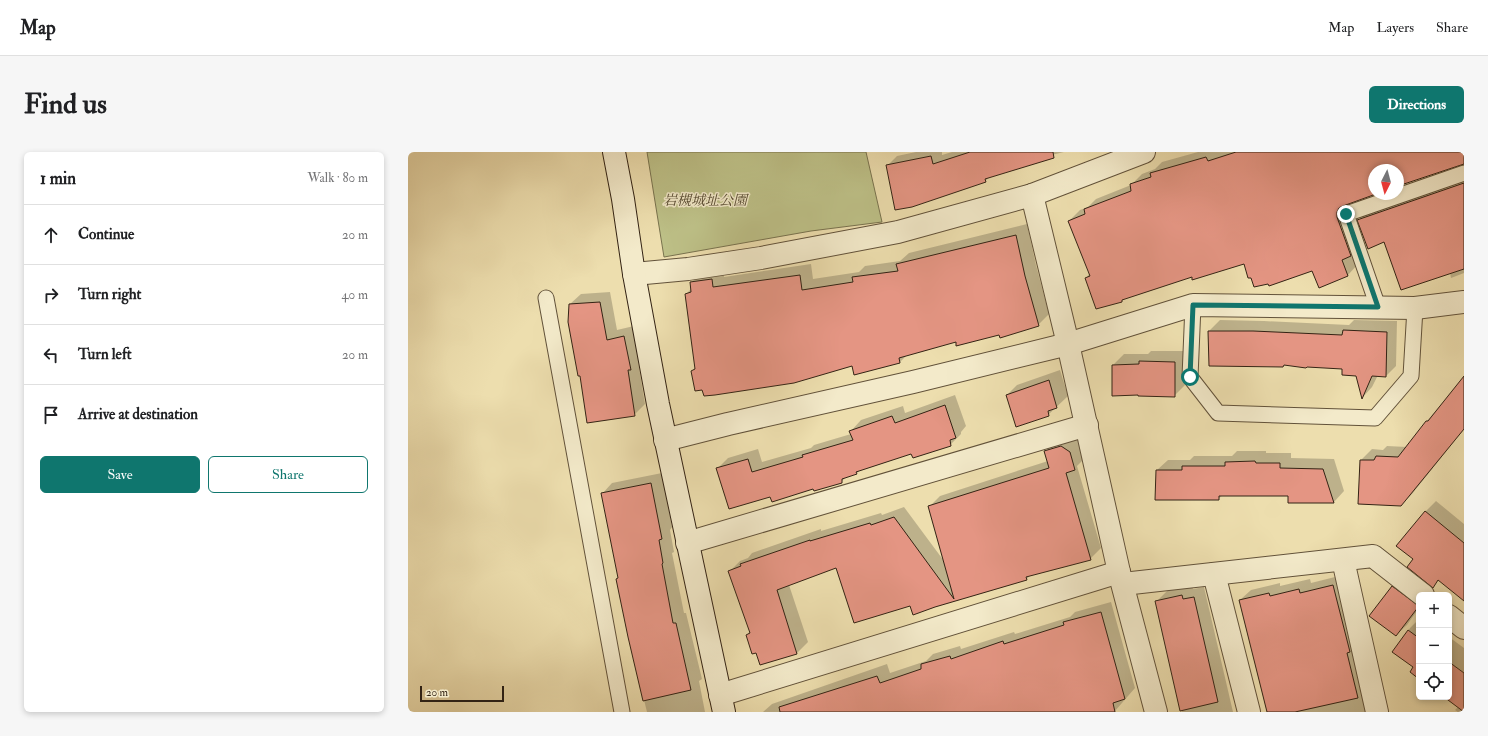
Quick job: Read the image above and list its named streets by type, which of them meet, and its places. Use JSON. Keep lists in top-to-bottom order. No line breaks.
{"parks":["岩槻城址公園"],"scale_bar":"20 m","north":"bottom","page":{"header":"Map","nav":["Map","Layers","Share"],"buttons":["Directions",["Save","Share"]],"title":"Find us","heading":["1 min","Walk · 80 m"],"list":[["Continue","20 m"],["Turn right","40 m"],["Turn left","20 m"],"Arrive at destination"],"map_buttons":["+","−"],"scale":"20 m"}}
